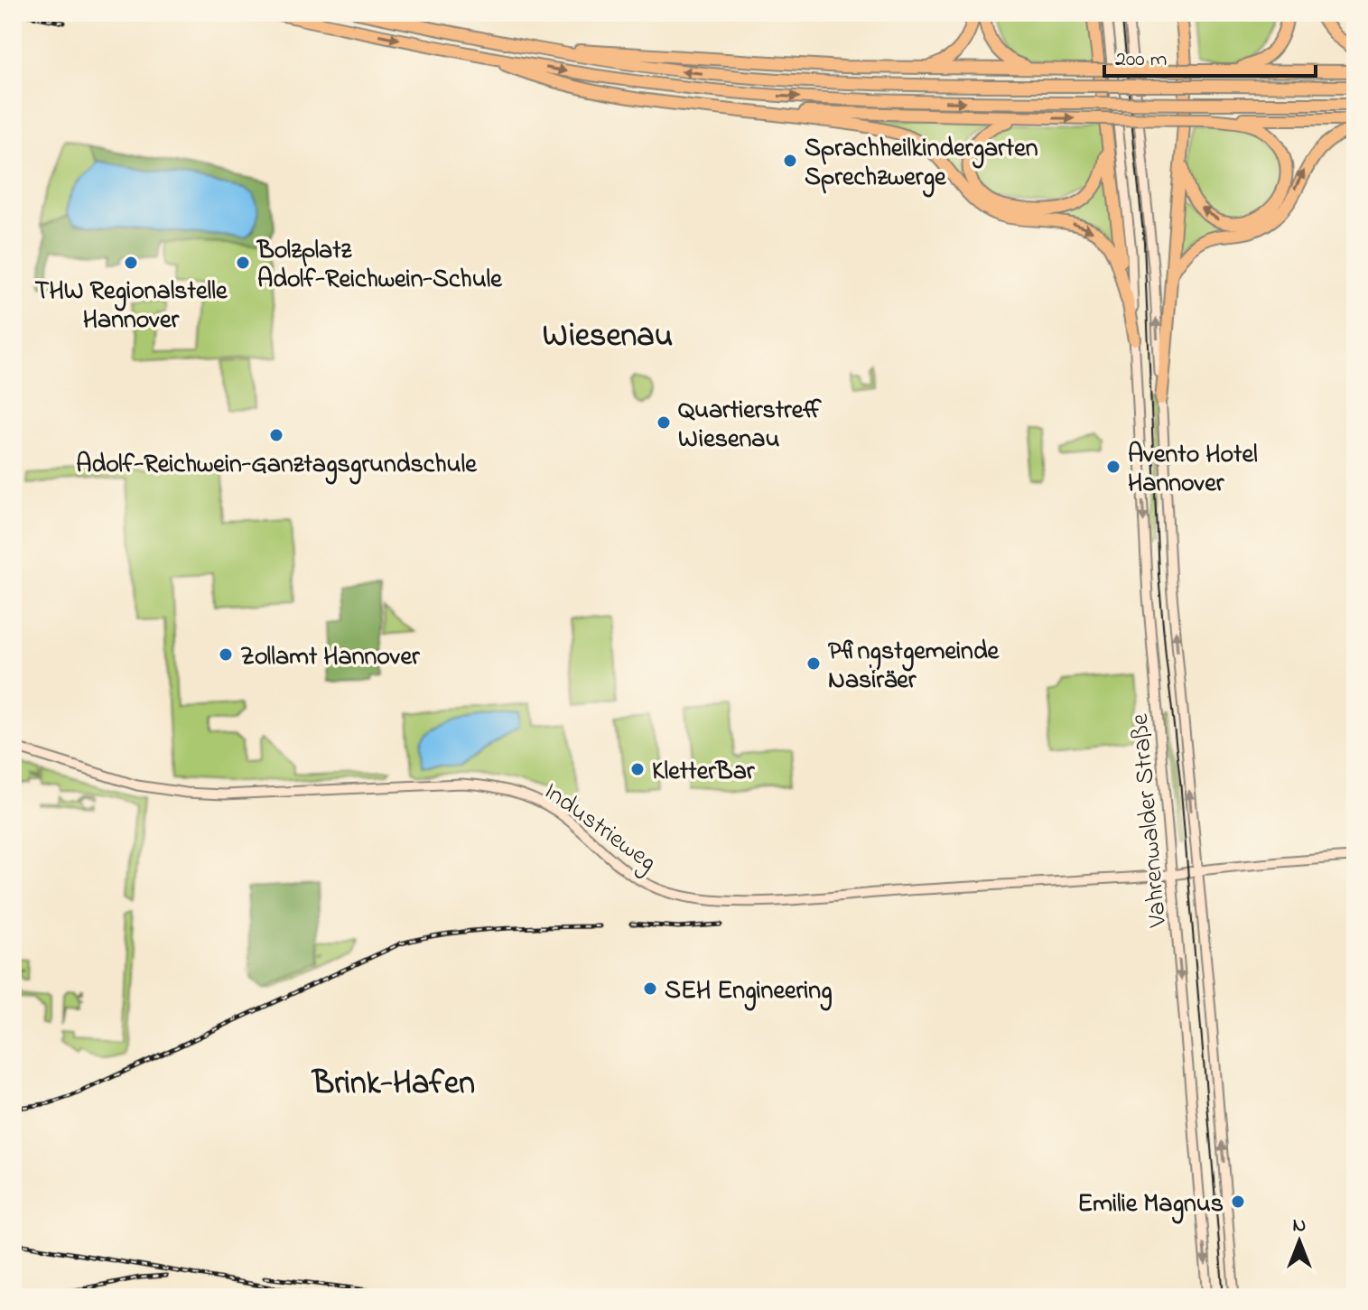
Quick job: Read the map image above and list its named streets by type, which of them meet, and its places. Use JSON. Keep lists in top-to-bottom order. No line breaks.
{"streets":{"main road":["Vahrenwalder Straße","Industrieweg"]},"crossings":[["Vahrenwalder Straße","Industrieweg"]],"districts":["Wiesenau","Brink-Hafen"],"places":["Sprachheilkindergarten Sprechzwerge","THW Regionalstelle Hannover","Bolzplatz Adolf-Reichwein-Schule","Quartierstreff Wiesenau","Adolf-Reichwein-Ganztagsgrundschule","Avento Hotel Hannover","Zollamt Hannover","Pfingstgemeinde Nasiräer","KletterBar","SEH Engineering","Emilie Magnus"],"scale_bar":"200 m","north":"top"}
